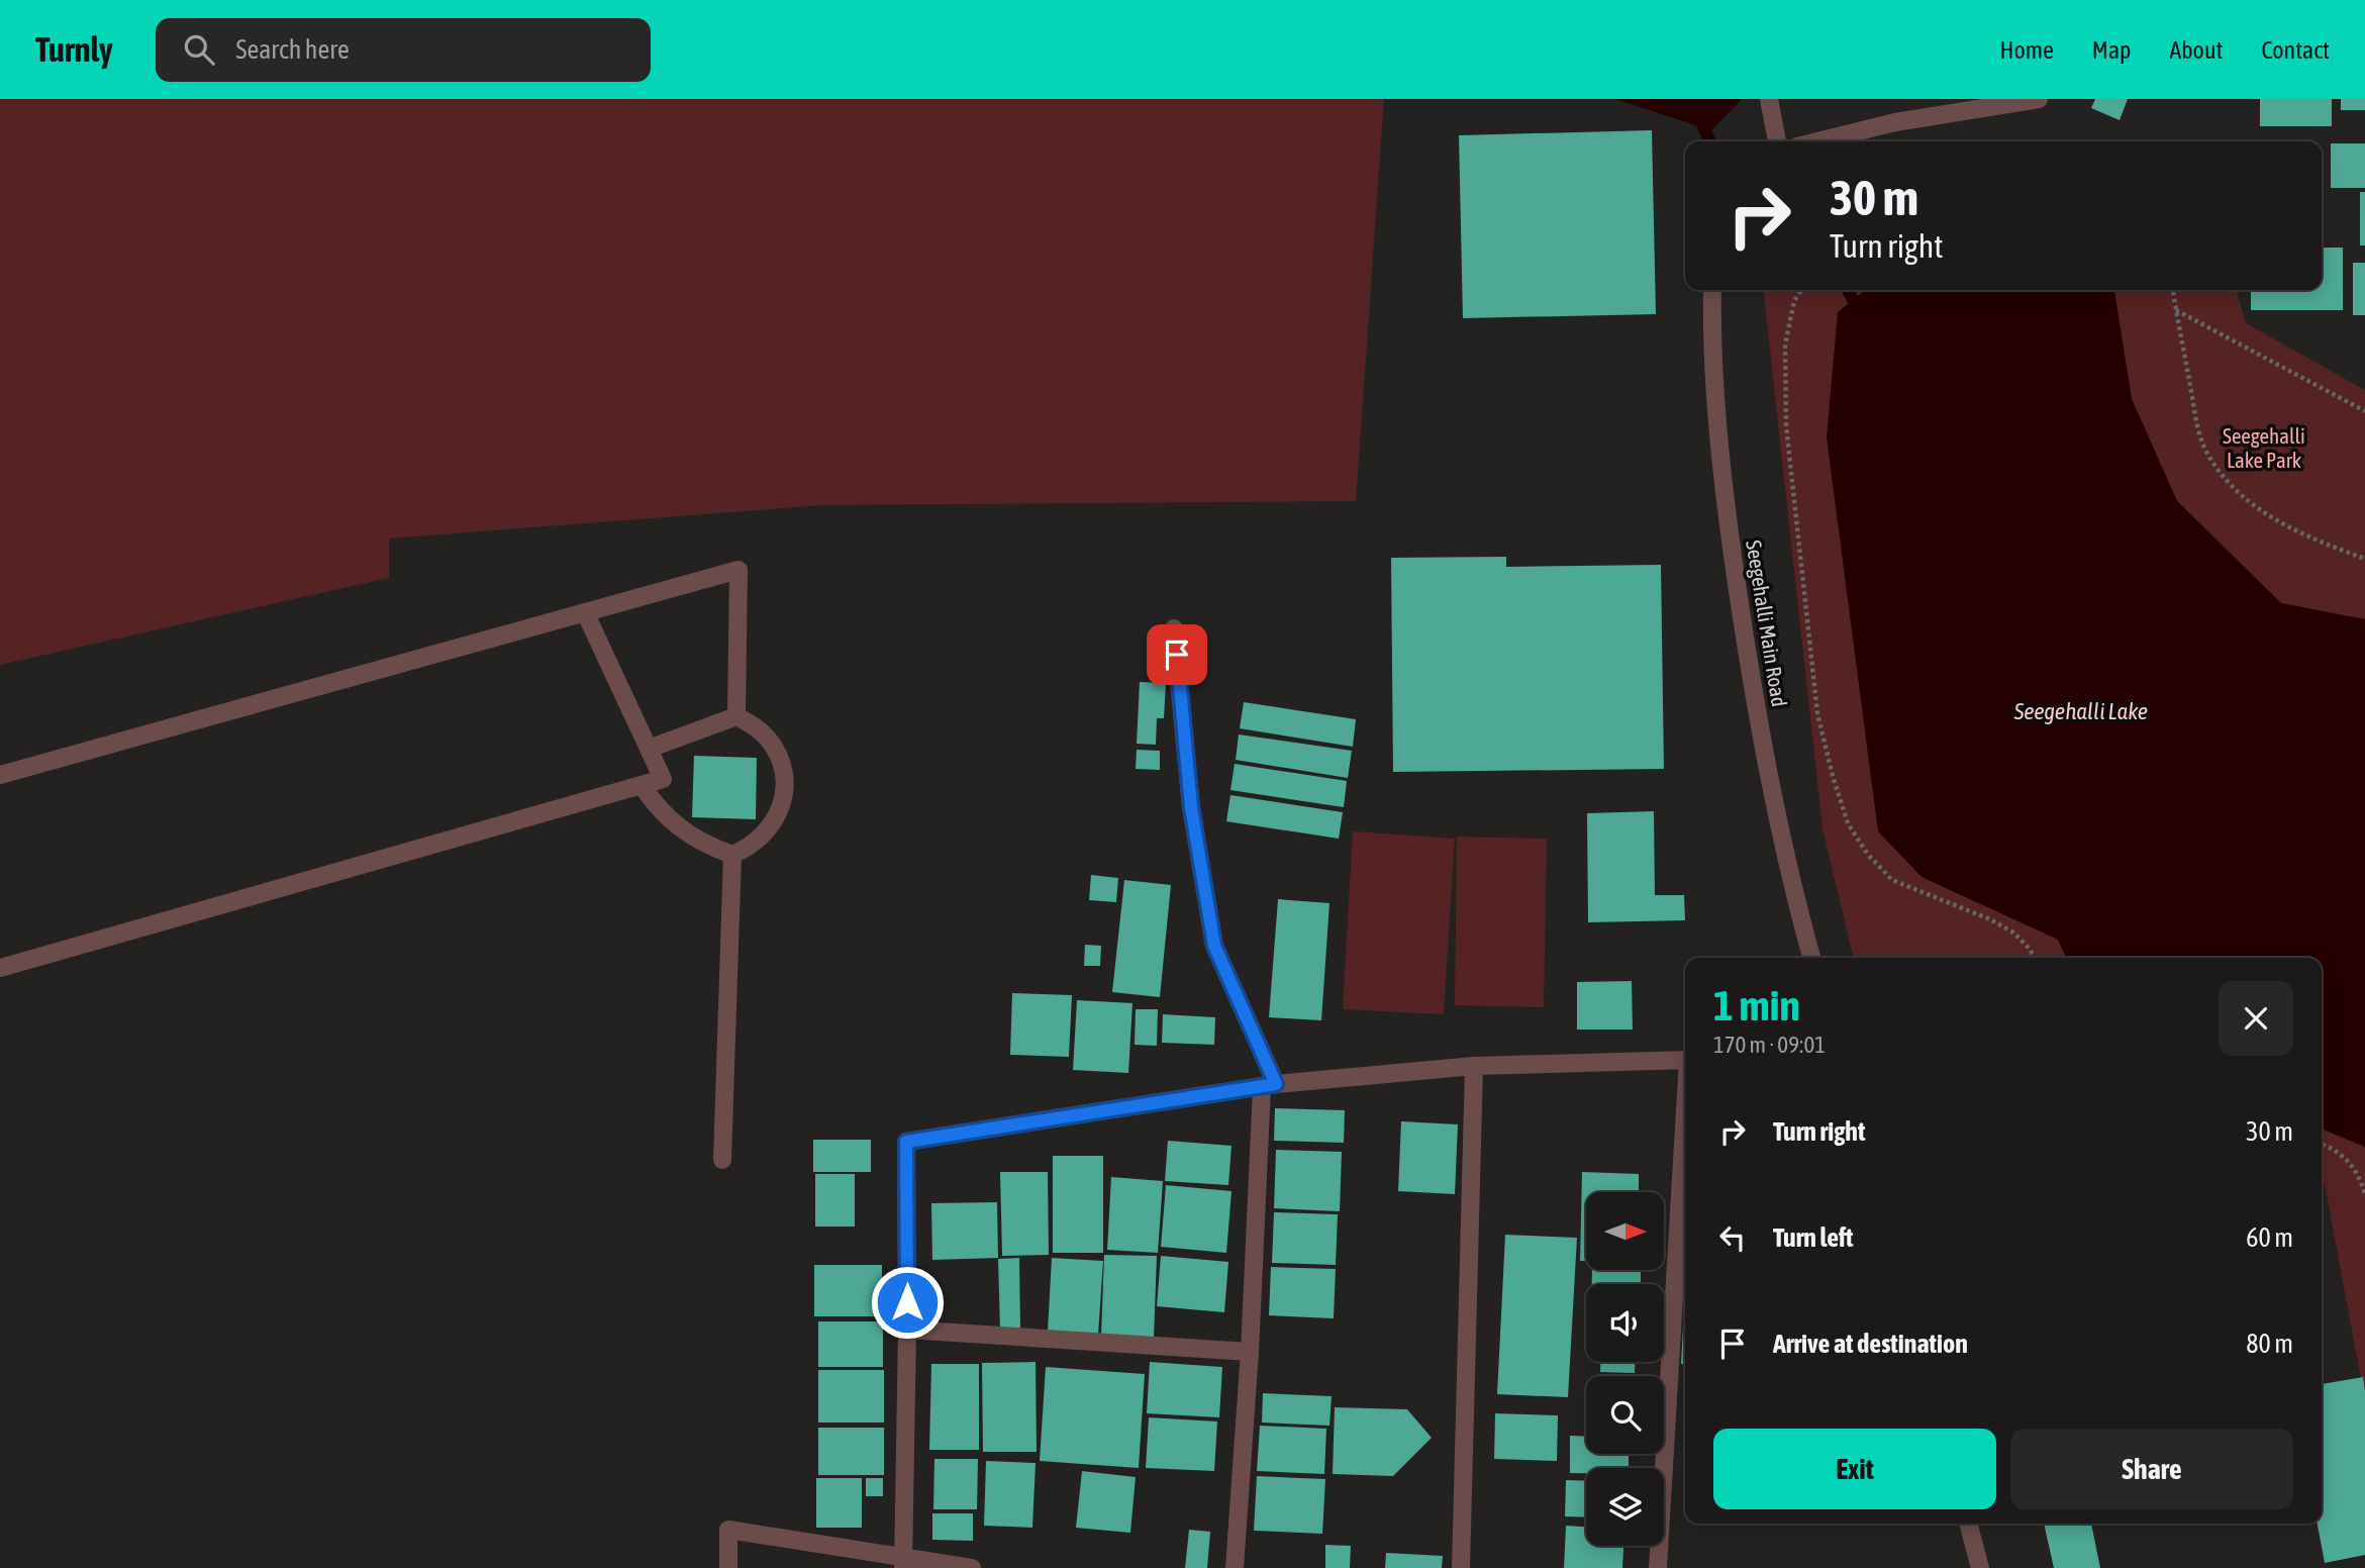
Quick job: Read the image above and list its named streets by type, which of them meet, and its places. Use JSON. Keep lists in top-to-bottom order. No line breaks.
{"streets":{"street":["Seegehalli Main Road"]},"water":["Seegehalli Lake"],"parks":["Seegehalli Lake Park"],"north":"right","page":{"header":"Turnly","search":"Search here","nav":["Home","Map","About","Contact"],"turn":["30 m","Turn right"],"heading":["1 min","170 m · 09:01"],"list":[{"name":"Turn right","value":"30 m"},{"name":"Turn left","value":"60 m"},{"name":"Arrive at destination","value":"80 m"}],"buttons":["Exit","Share"]}}
